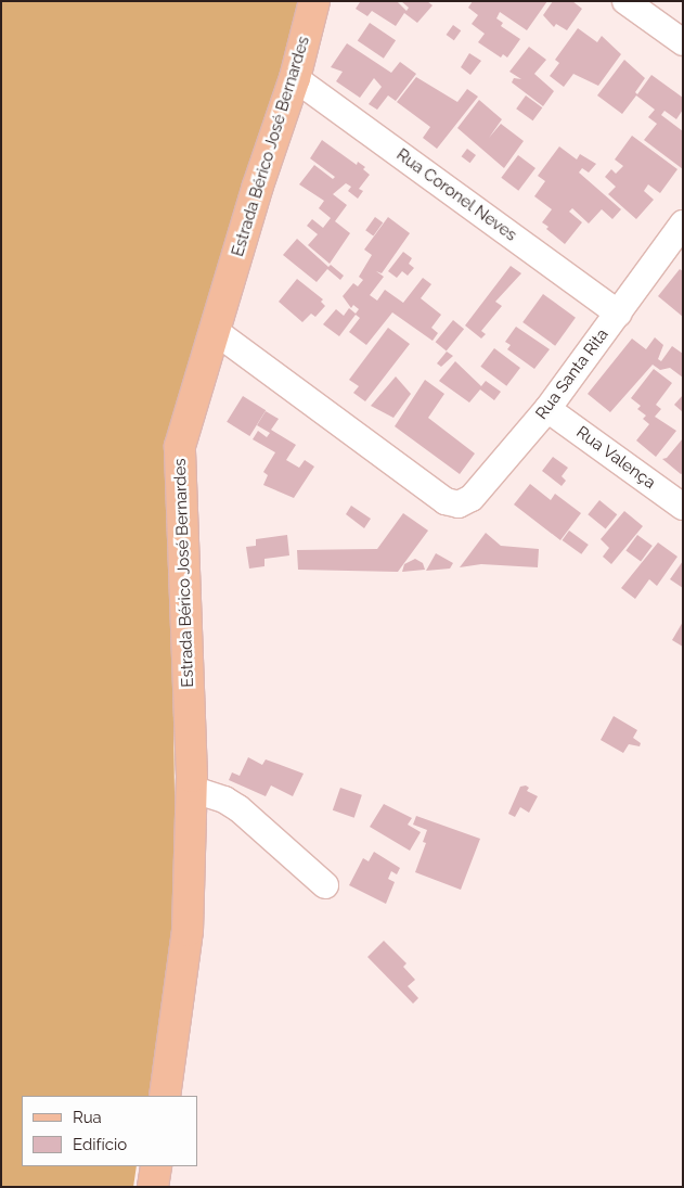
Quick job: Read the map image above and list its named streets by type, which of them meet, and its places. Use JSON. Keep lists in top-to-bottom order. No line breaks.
{"streets":{"main road":["Estrada Bérico José Bernardes"],"street":["Rua Coronel Neves","Rua Santa Rita","Rua Valença"]},"crossings":[["Estrada Bérico José Bernardes","Rua Coronel Neves"],["Estrada Bérico José Bernardes","Rua Santa Rita"],["Rua Coronel Neves","Rua Santa Rita"],["Rua Santa Rita","Rua Valença"]],"legend":["Rua","Edifício"]}
